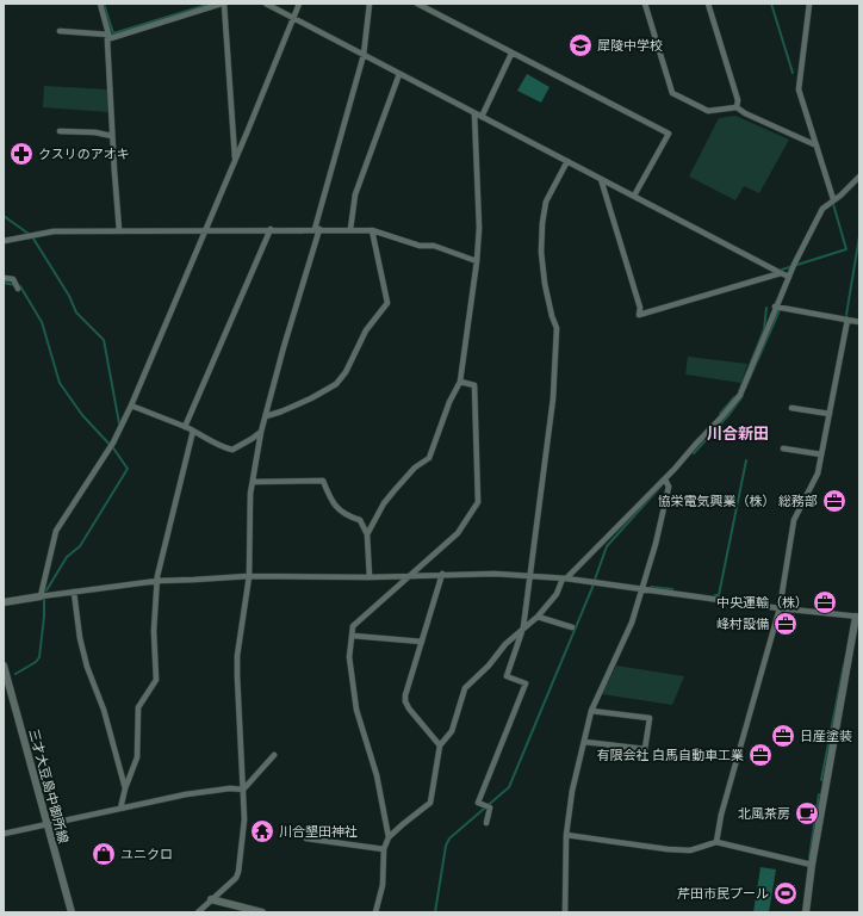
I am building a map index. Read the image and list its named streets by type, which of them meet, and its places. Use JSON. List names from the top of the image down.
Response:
{
  "streets": {
    "street": ["三才大豆島中御所線"]
  },
  "districts": ["川合新田"],
  "places": {
    "school or university": ["犀陵中学校"],
    "pharmacy": ["クスリのアオキ"],
    "office": [
      "協栄電気興業（株） 総務部",
      "中央運輸（株）",
      "峰村設備",
      "日産塗装",
      "有限会社 白馬自動車工業"
    ],
    "cafe": ["北風茶房"],
    "temple": ["川合墾田神社"],
    "shop": ["ユニクロ"],
    "sports": ["芹田市民プール"]
  }
}
